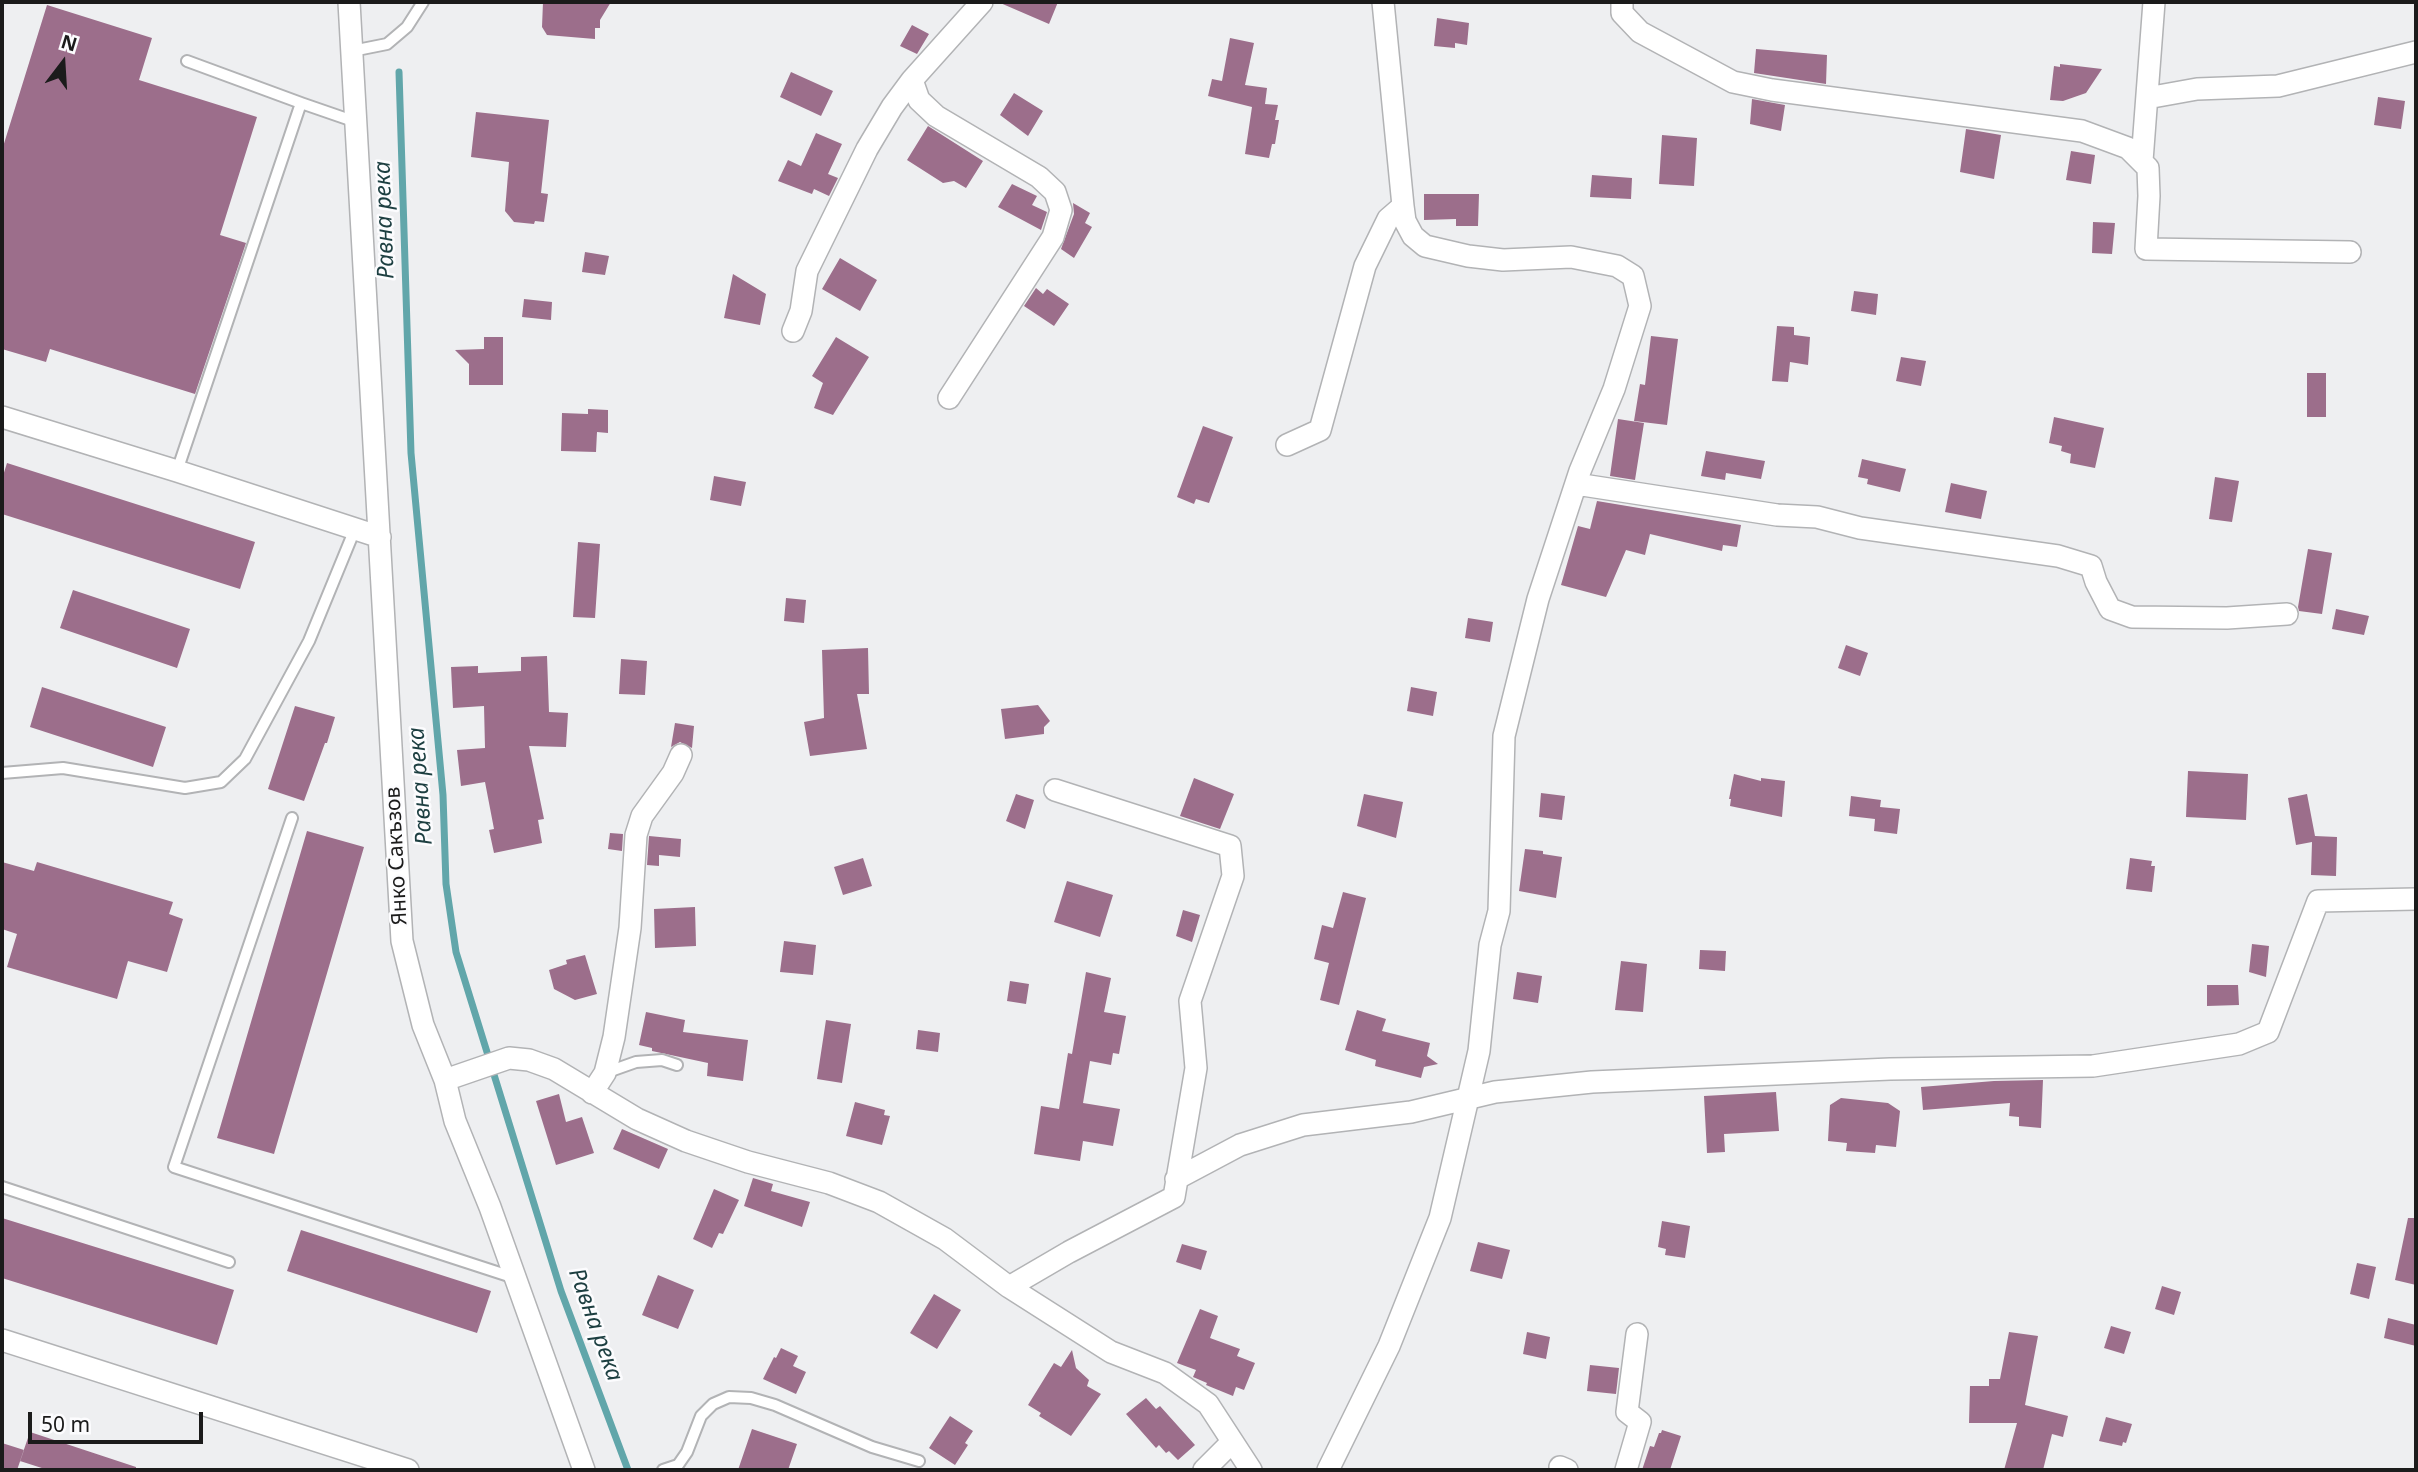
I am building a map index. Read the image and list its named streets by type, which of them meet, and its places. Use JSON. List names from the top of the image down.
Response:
{
  "streets": {
    "street": ["Янко Сакъзов"]
  },
  "water": ["Равна река"],
  "scale_bar": "50 m",
  "north": "top"
}
